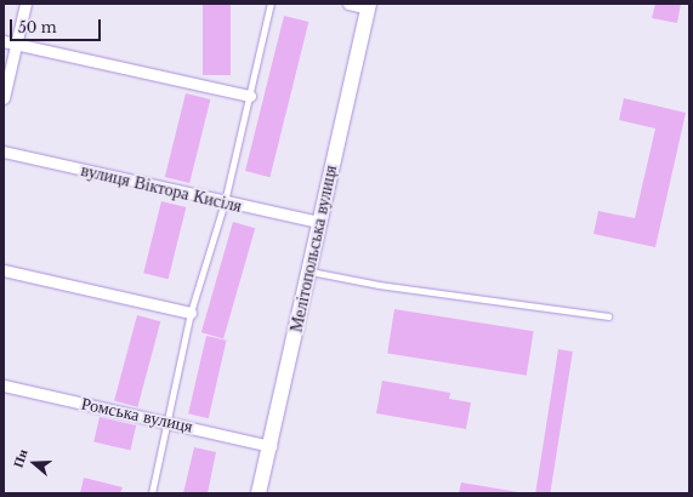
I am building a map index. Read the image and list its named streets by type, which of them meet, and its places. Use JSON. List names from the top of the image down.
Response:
{
  "streets": {
    "main road": ["Мелітопольська вулиця"],
    "street": ["вулиця Віктора Кисіля", "Ромська вулиця"]
  },
  "crossings": [
    ["вулиця Віктора Кисіля", "Мелітопольська вулиця"],
    ["Мелітопольська вулиця", "Ромська вулиця"]
  ],
  "scale_bar": "50 m",
  "north": "left"
}
